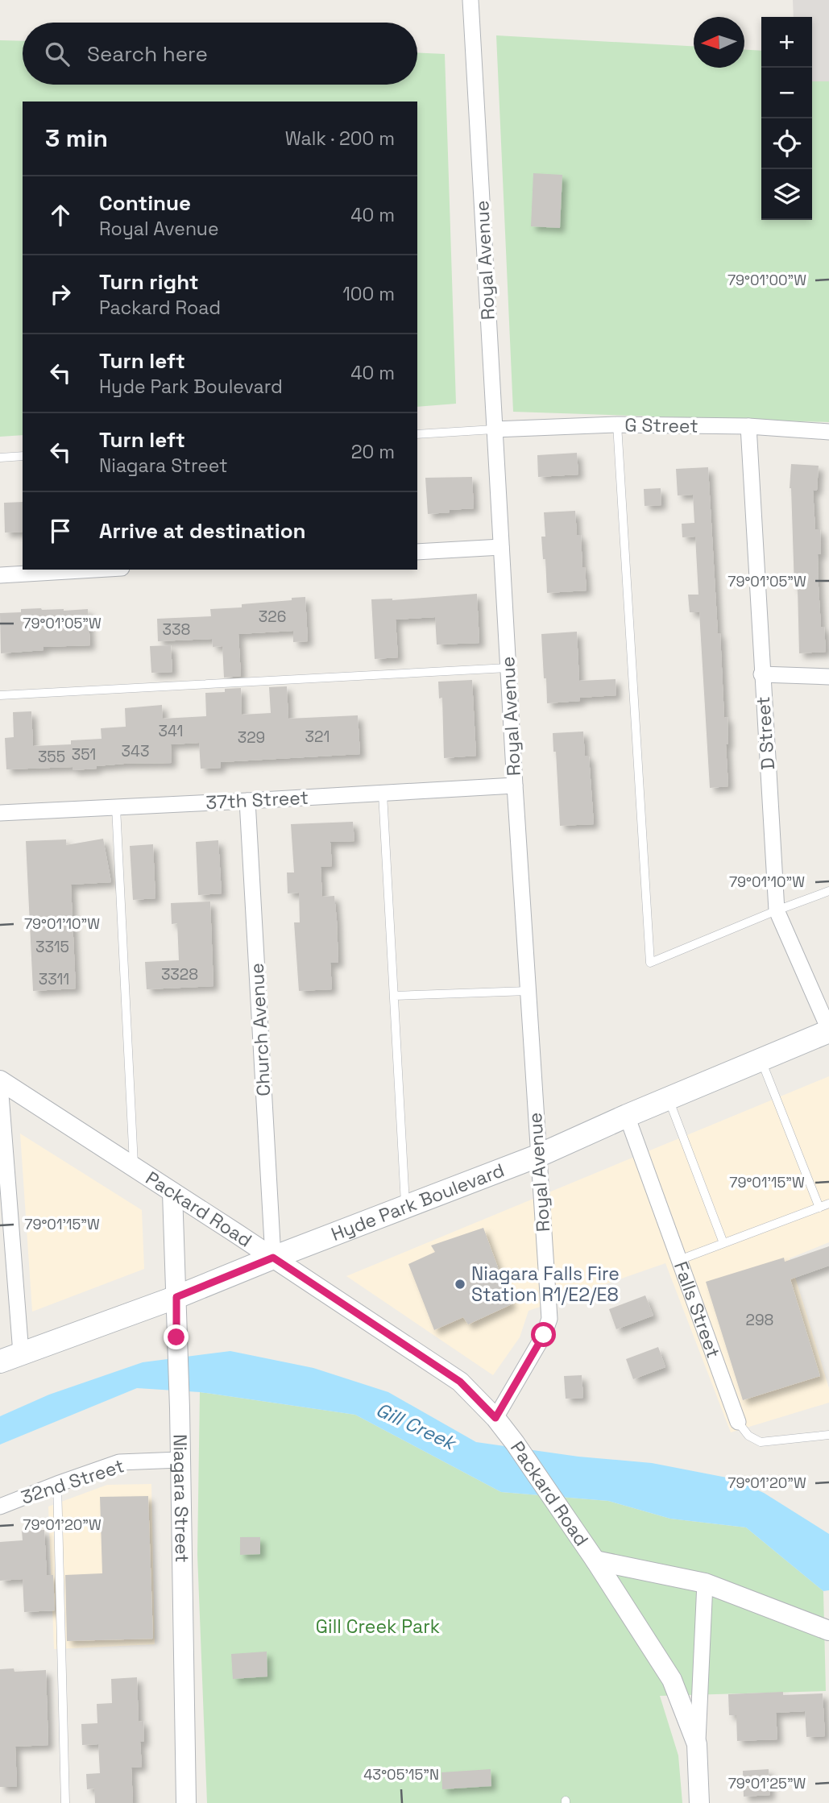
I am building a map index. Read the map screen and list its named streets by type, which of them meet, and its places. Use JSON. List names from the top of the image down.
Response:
{
  "streets": {
    "main road": ["Hyde Park Boulevard"],
    "street": [
      "Royal Avenue",
      "G Street",
      "D Street",
      "37th Street",
      "Church Avenue",
      "Packard Road",
      "Falls Street",
      "32nd Street",
      "Niagara Street"
    ]
  },
  "crossings": [
    ["Royal Avenue", "G Street"],
    ["Royal Avenue", "37th Street"],
    ["Royal Avenue", "Hyde Park Boulevard"],
    ["Royal Avenue", "Packard Road"],
    ["G Street", "D Street"],
    ["D Street", "Hyde Park Boulevard"],
    ["37th Street", "Church Avenue"],
    ["Church Avenue", "Hyde Park Boulevard"],
    ["Church Avenue", "Packard Road"],
    ["Hyde Park Boulevard", "Packard Road"],
    ["Hyde Park Boulevard", "Falls Street"],
    ["Hyde Park Boulevard", "Niagara Street"],
    ["Packard Road", "Niagara Street"],
    ["32nd Street", "Niagara Street"]
  ],
  "water": ["Gill Creek"],
  "parks": ["Gill Creek Park"],
  "places": ["Niagara Falls Fire Station R1/E2/E8"],
  "house_numbers": [
    "326",
    "338",
    "341",
    "321",
    "329",
    "343",
    "351",
    "355",
    "3315",
    "3328",
    "3311",
    "298"
  ],
  "north": "left",
  "page": {
    "map_buttons": ["+", "−"],
    "search": "Search here",
    "heading": ["3 min", "Walk · 200 m"],
    "list": [
      ["Continue", "Royal Avenue", "40 m"],
      ["Turn right", "Packard Road", "100 m"],
      ["Turn left", "Hyde Park Boulevard", "40 m"],
      ["Turn left", "Niagara Street", "20 m"],
      "Arrive at destination"
    ]
  },
  "coordinates": [
    "79°01'00\"W",
    "79°01'05\"W",
    "79°01'10\"W",
    "79°01'15\"W",
    "79°01'20\"W",
    "43°05'15\"N",
    "79°01'25\"W"
  ]
}
